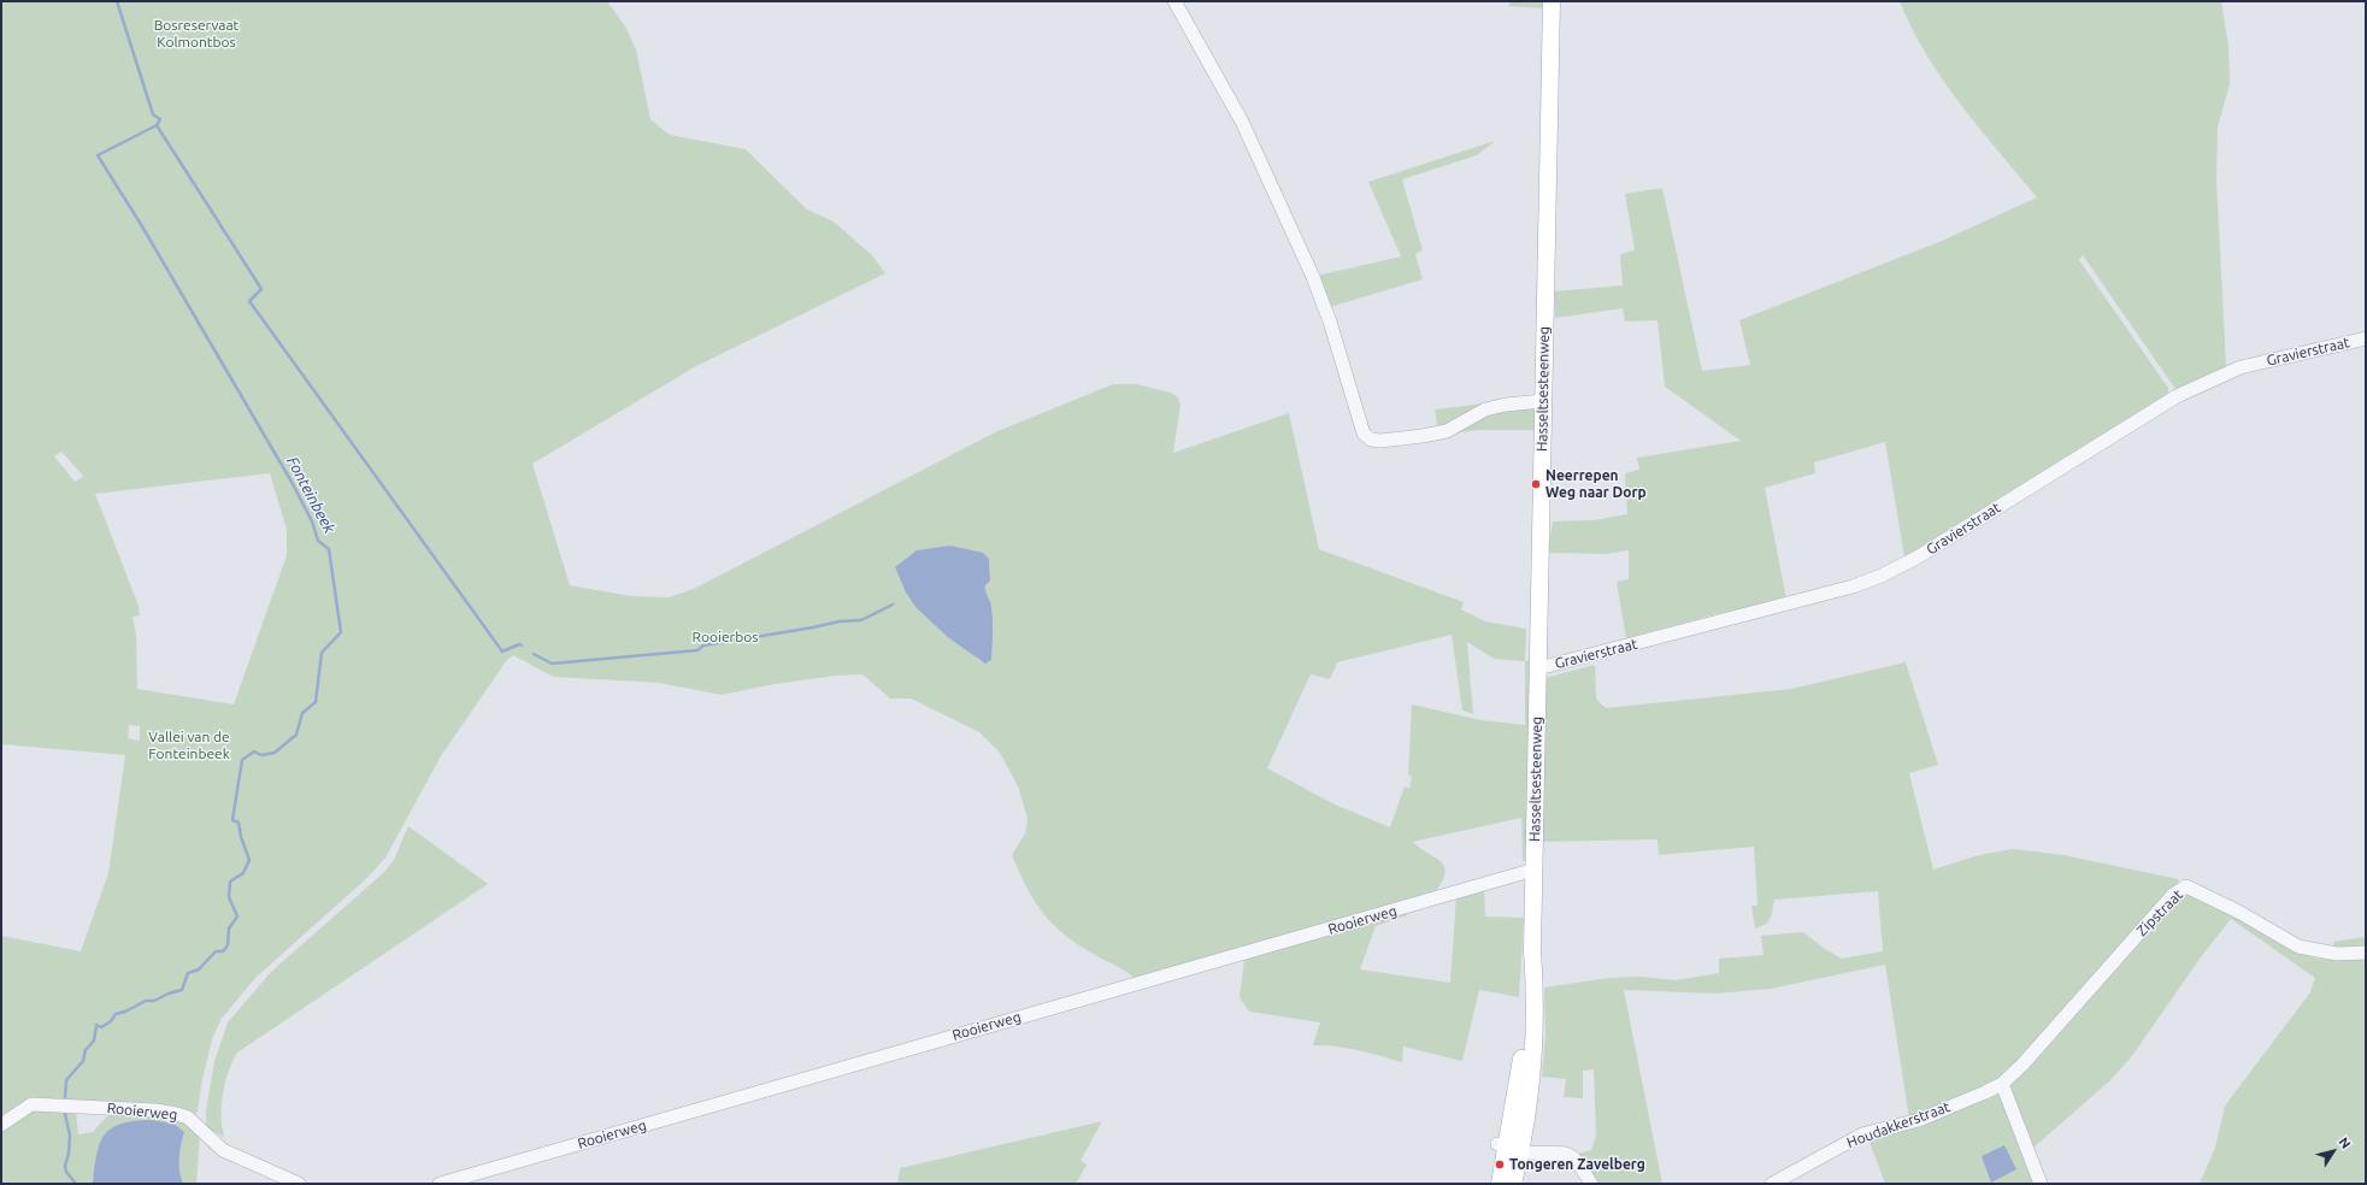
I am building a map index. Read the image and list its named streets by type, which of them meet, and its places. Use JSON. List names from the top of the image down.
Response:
{
  "streets": {
    "main road": ["Hasseltsesteenweg"],
    "street": [
      "Gravierstraat",
      "Zipstraat",
      "Rooierweg",
      "Houdakkerstraat"
    ]
  },
  "crossings": [
    ["Gravierstraat", "Hasseltsesteenweg"],
    ["Hasseltsesteenweg", "Rooierweg"],
    ["Zipstraat", "Houdakkerstraat"]
  ],
  "water": ["Fonteinbeek"],
  "parks": ["Bosreservaat Kolmontbos", "Rooierbos", "Vallei van de Fonteinbeek"],
  "places": ["Neerrepen Weg naar Dorp", "Tongeren Zavelberg"],
  "north": "top right"
}
